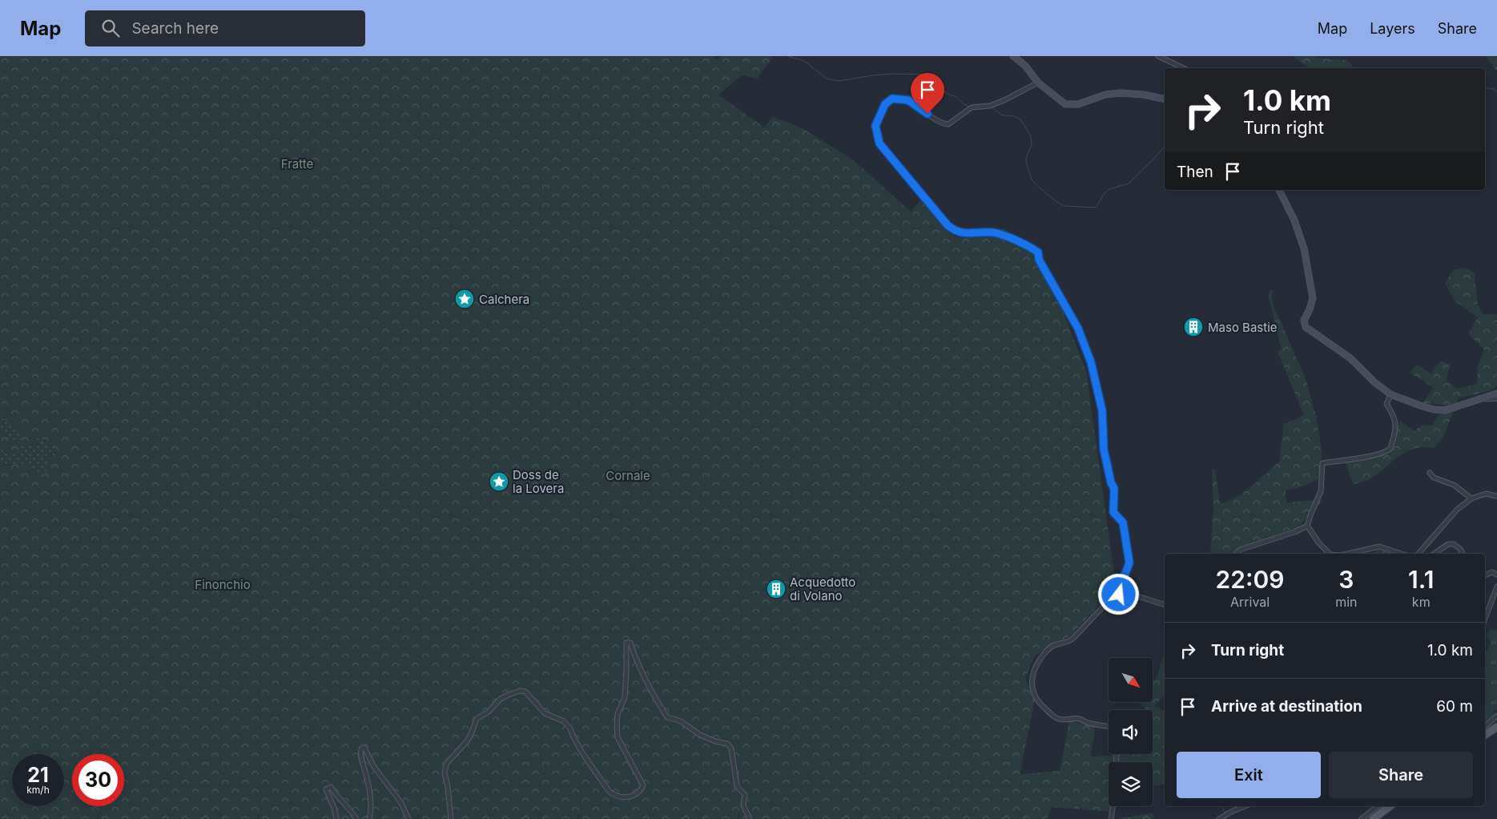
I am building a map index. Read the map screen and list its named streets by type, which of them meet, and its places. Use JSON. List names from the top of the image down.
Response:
{
  "parks": ["Fratte", "Cornale", "Finonchio"],
  "places": {
    "place": ["Calchera", "Doss de la Lovera"],
    "building": ["Maso Bastie", "Acquedotto di Volano"]
  },
  "north": "bottom right",
  "page": {
    "header": "Map",
    "search": "Search here",
    "nav": ["Map", "Layers", "Share"],
    "turn": ["1.0 km", "Turn right"],
    "then": "Then",
    "eta": [
      "22:09",
      "Arrival",
      "3",
      "min",
      "1.1",
      "km"
    ],
    "list": [
      {
        "name": "Turn right",
        "value": "1.0 km"
      },
      {
        "name": "Arrive at destination",
        "value": "60 m"
      }
    ],
    "buttons": ["Exit", "Share"],
    "speed": "21 km/h",
    "limit": "30"
  }
}
